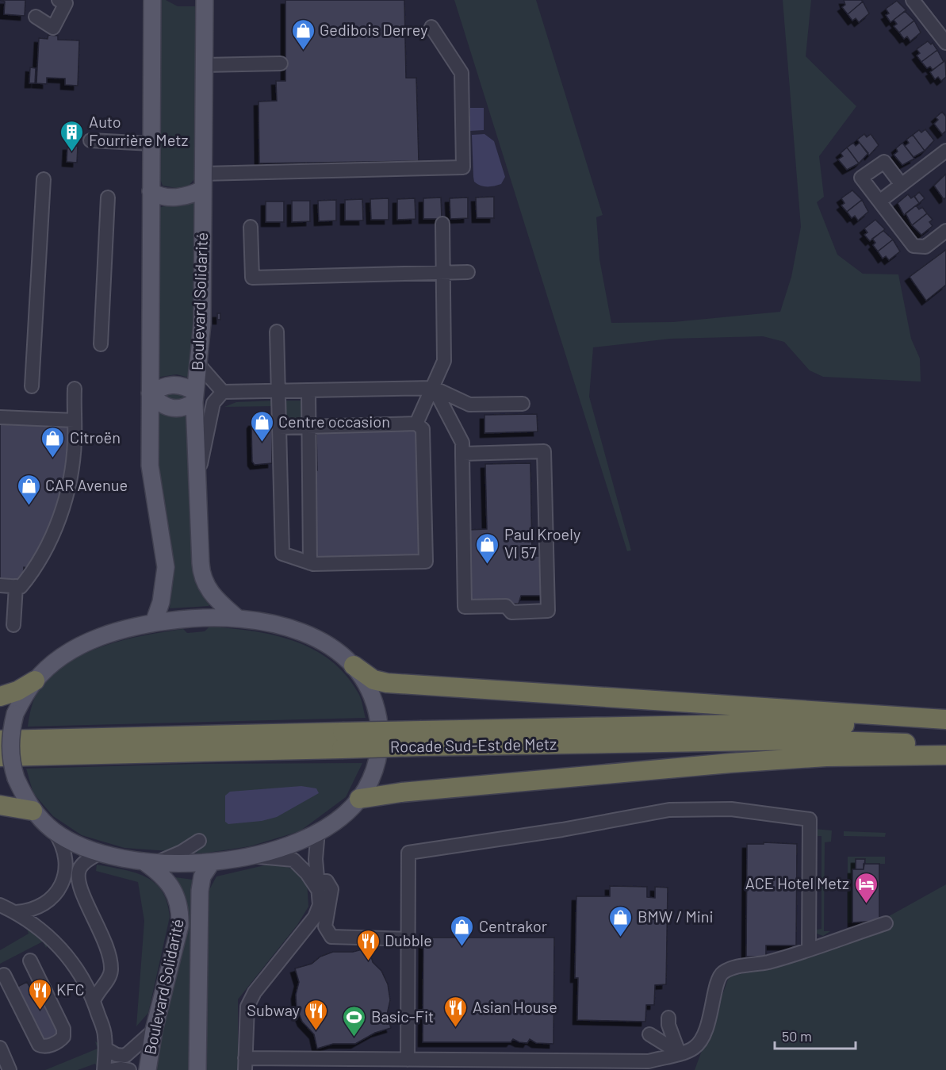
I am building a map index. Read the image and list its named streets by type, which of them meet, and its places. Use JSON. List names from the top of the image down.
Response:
{
  "streets": {
    "highway": ["Rocade Sud-Est de Metz"],
    "main road": ["Boulevard Solidarité"]
  },
  "places": {
    "shop": [
      "Gedibois Derrey",
      "Centre occasion",
      "Citroën",
      "CAR Avenue",
      "Paul Kroely VI 57",
      "BMW / Mini",
      "Centrakor"
    ],
    "building": ["Auto Fourrière Metz"],
    "hotel": ["ACE Hotel Metz"],
    "restaurant": [
      "Dubble",
      "KFC",
      "Asian House",
      "Subway"
    ],
    "sports": ["Basic-Fit"]
  },
  "scale_bar": "50 m"
}
